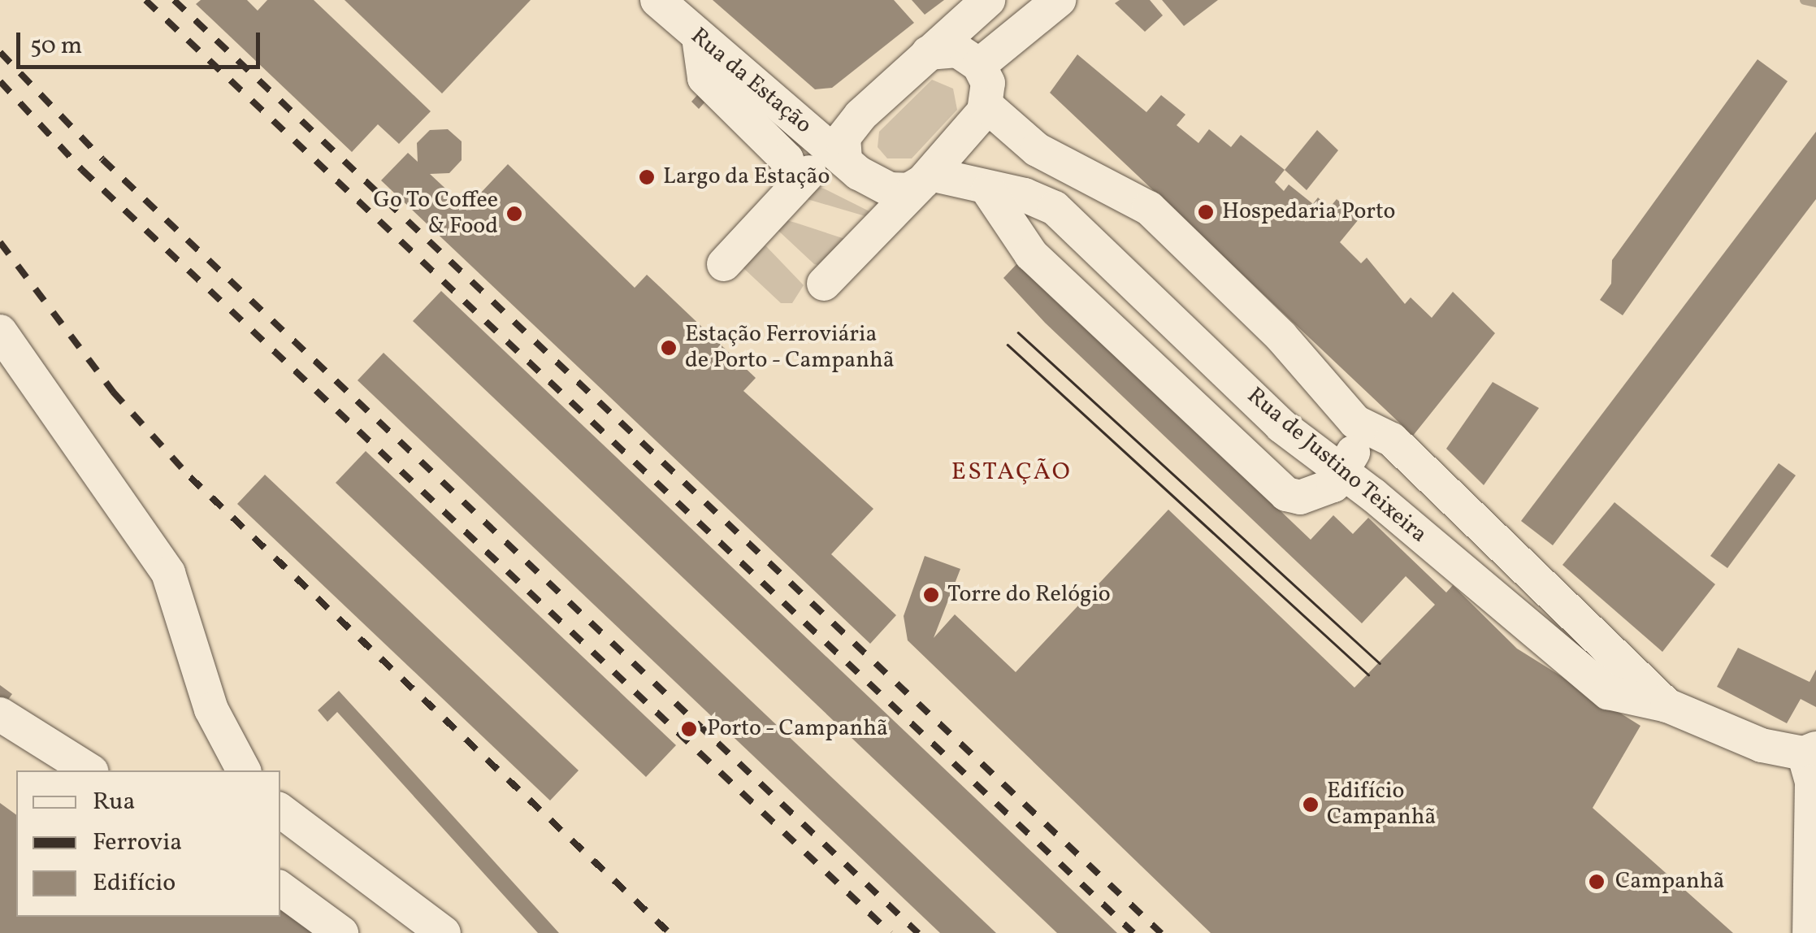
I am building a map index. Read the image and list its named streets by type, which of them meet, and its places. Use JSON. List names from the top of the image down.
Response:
{
  "streets": {
    "street": ["Rua da Estação", "Rua de Justino Teixeira"]
  },
  "crossings": [
    ["Rua da Estação", "Rua de Justino Teixeira"]
  ],
  "districts": ["ESTAÇÃO"],
  "places": [
    "Largo da Estação",
    "Hospedaria Porto",
    "Go To Coffee & Food",
    "Estação Ferroviária de Porto - Campanhã",
    "Torre do Relógio",
    "Porto - Campanhã",
    "Edifício Campanhã",
    "Campanhã"
  ],
  "legend": ["Rua", "Ferrovia", "Edifício"],
  "scale_bar": "50 m"
}
